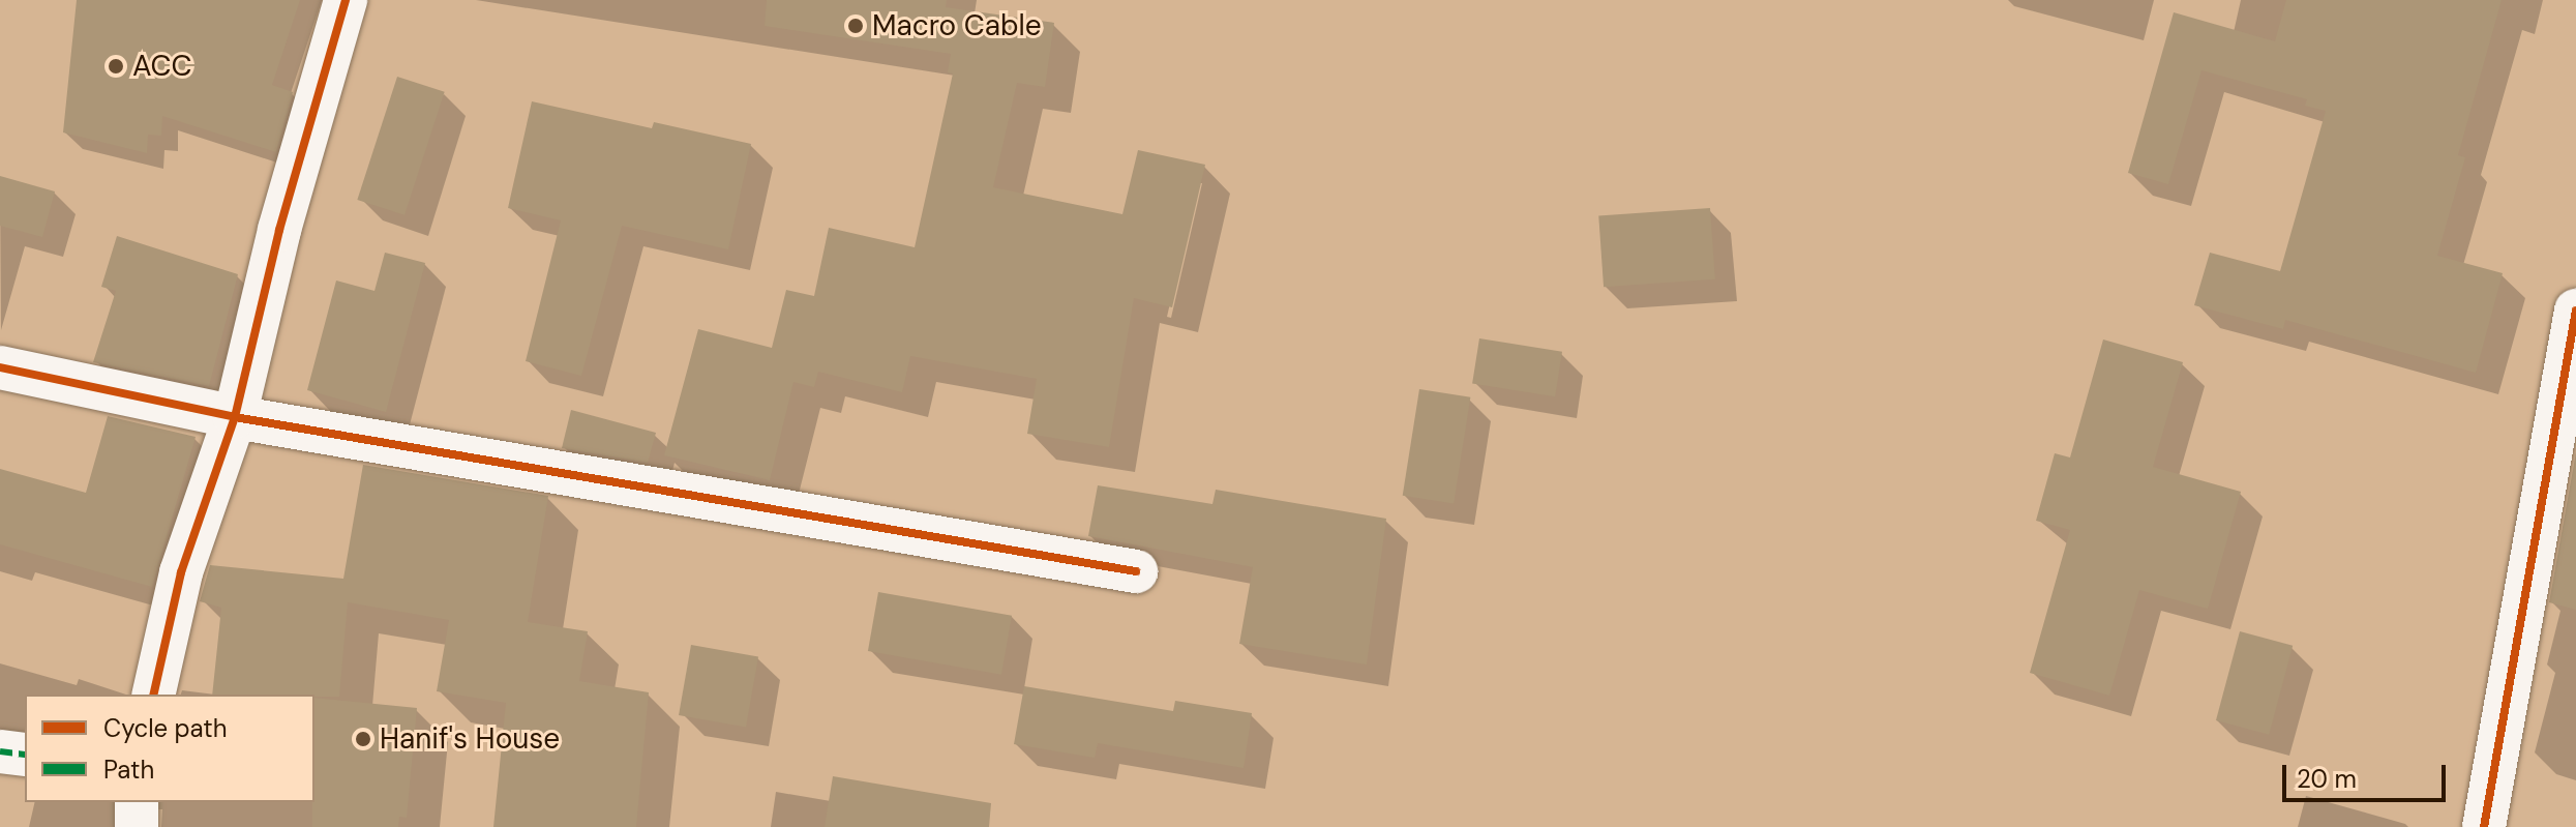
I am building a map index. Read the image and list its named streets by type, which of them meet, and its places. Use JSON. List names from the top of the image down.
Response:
{
  "places": ["Macro Cable", "ACC", "Hanif's House"],
  "legend": ["Cycle path", "Path"],
  "scale_bar": "20 m"
}
